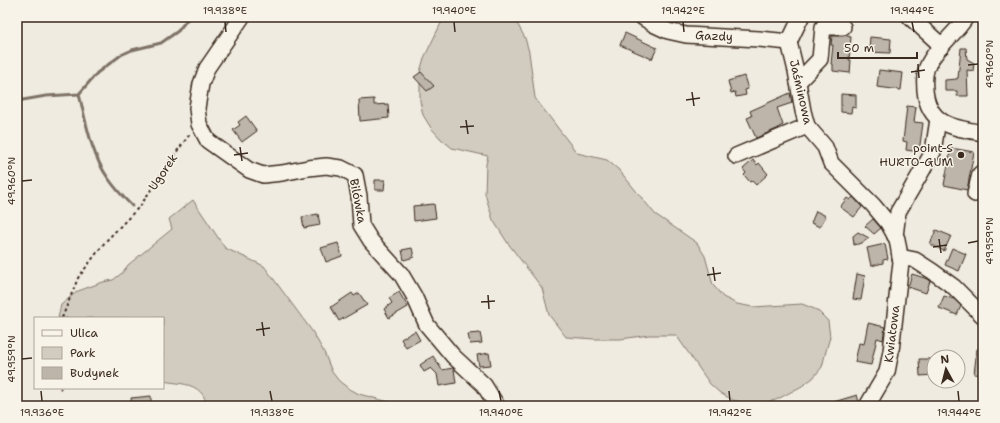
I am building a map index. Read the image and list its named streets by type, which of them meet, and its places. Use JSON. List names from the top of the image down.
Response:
{
  "streets": {
    "street": [
      "Gazdy",
      "Jaśminowa",
      "Bilówka",
      "Kwiatowa"
    ],
    "path": ["Ugorek"]
  },
  "crossings": [
    ["Gazdy", "Jaśminowa"],
    ["Jaśminowa", "Kwiatowa"],
    ["Ugorek", "Bilówka"]
  ],
  "places": ["point-S HURTO-GUM"],
  "legend": ["Ulica", "Park", "Budynek"],
  "scale_bar": "50 m",
  "north": "top",
  "coordinates": [
    "19.938°E",
    "19.940°E",
    "19.942°E",
    "19.944°E",
    "49.960°N",
    "49.959°N",
    "19.936°E"
  ]
}
